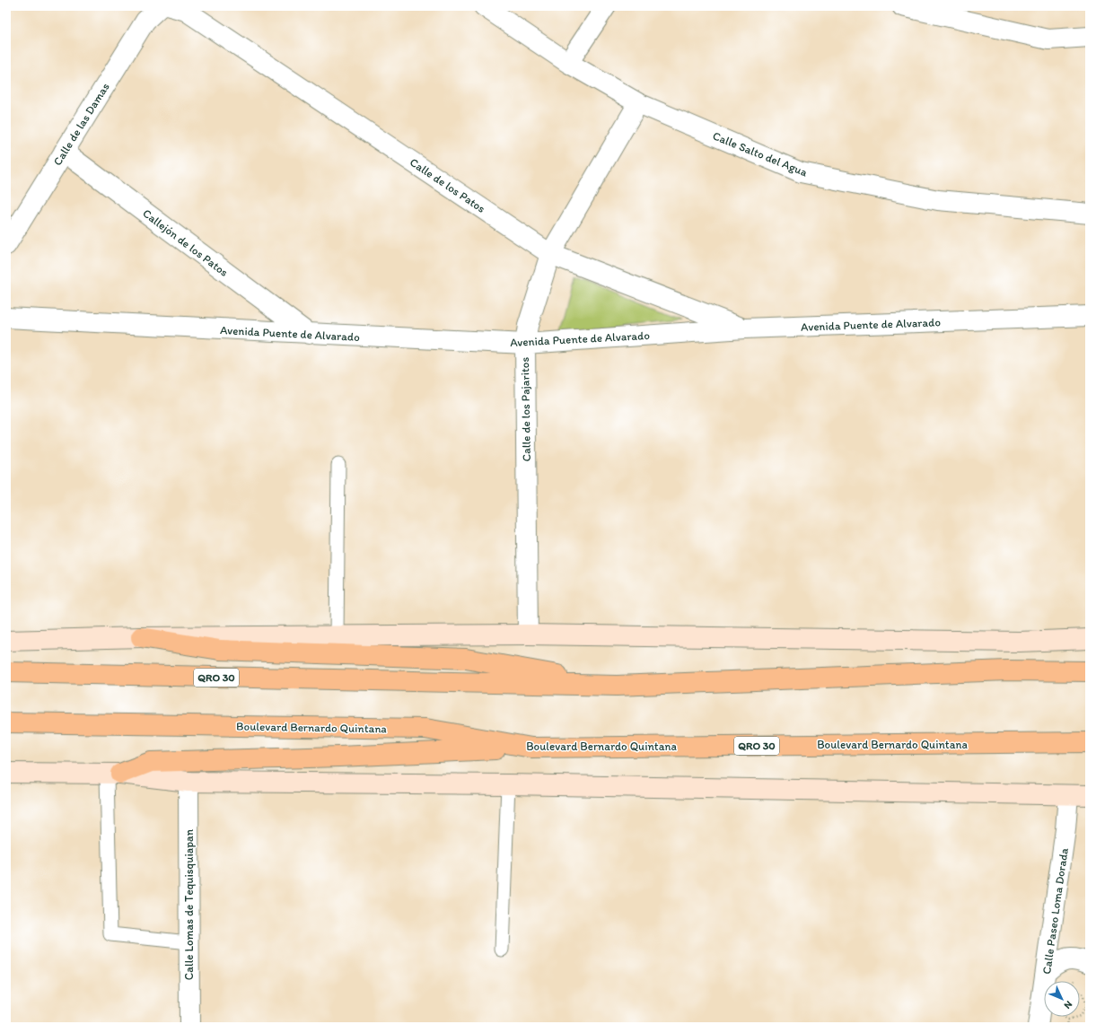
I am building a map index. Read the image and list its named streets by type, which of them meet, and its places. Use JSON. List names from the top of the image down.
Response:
{
  "streets": {
    "highway": ["QRO 30", "Boulevard Bernardo Quintana"],
    "street": [
      "Calle de las Damas",
      "Calle Salto del Agua",
      "Calle de los Patos",
      "Callejón de los Patos",
      "Avenida Puente de Alvarado",
      "Calle de los Pajaritos",
      "Calle Lomas de Tequisquiapan",
      "Calle Paseo Loma Dorada"
    ]
  },
  "crossings": [
    ["Calle de las Damas", "Callejón de los Patos"],
    ["Calle Salto del Agua", "Calle de los Pajaritos"],
    ["Calle de los Patos", "Avenida Puente de Alvarado"],
    ["Calle de los Patos", "Calle de los Pajaritos"],
    ["Callejón de los Patos", "Avenida Puente de Alvarado"],
    ["Avenida Puente de Alvarado", "Calle de los Pajaritos"]
  ],
  "north": "bottom right"
}
